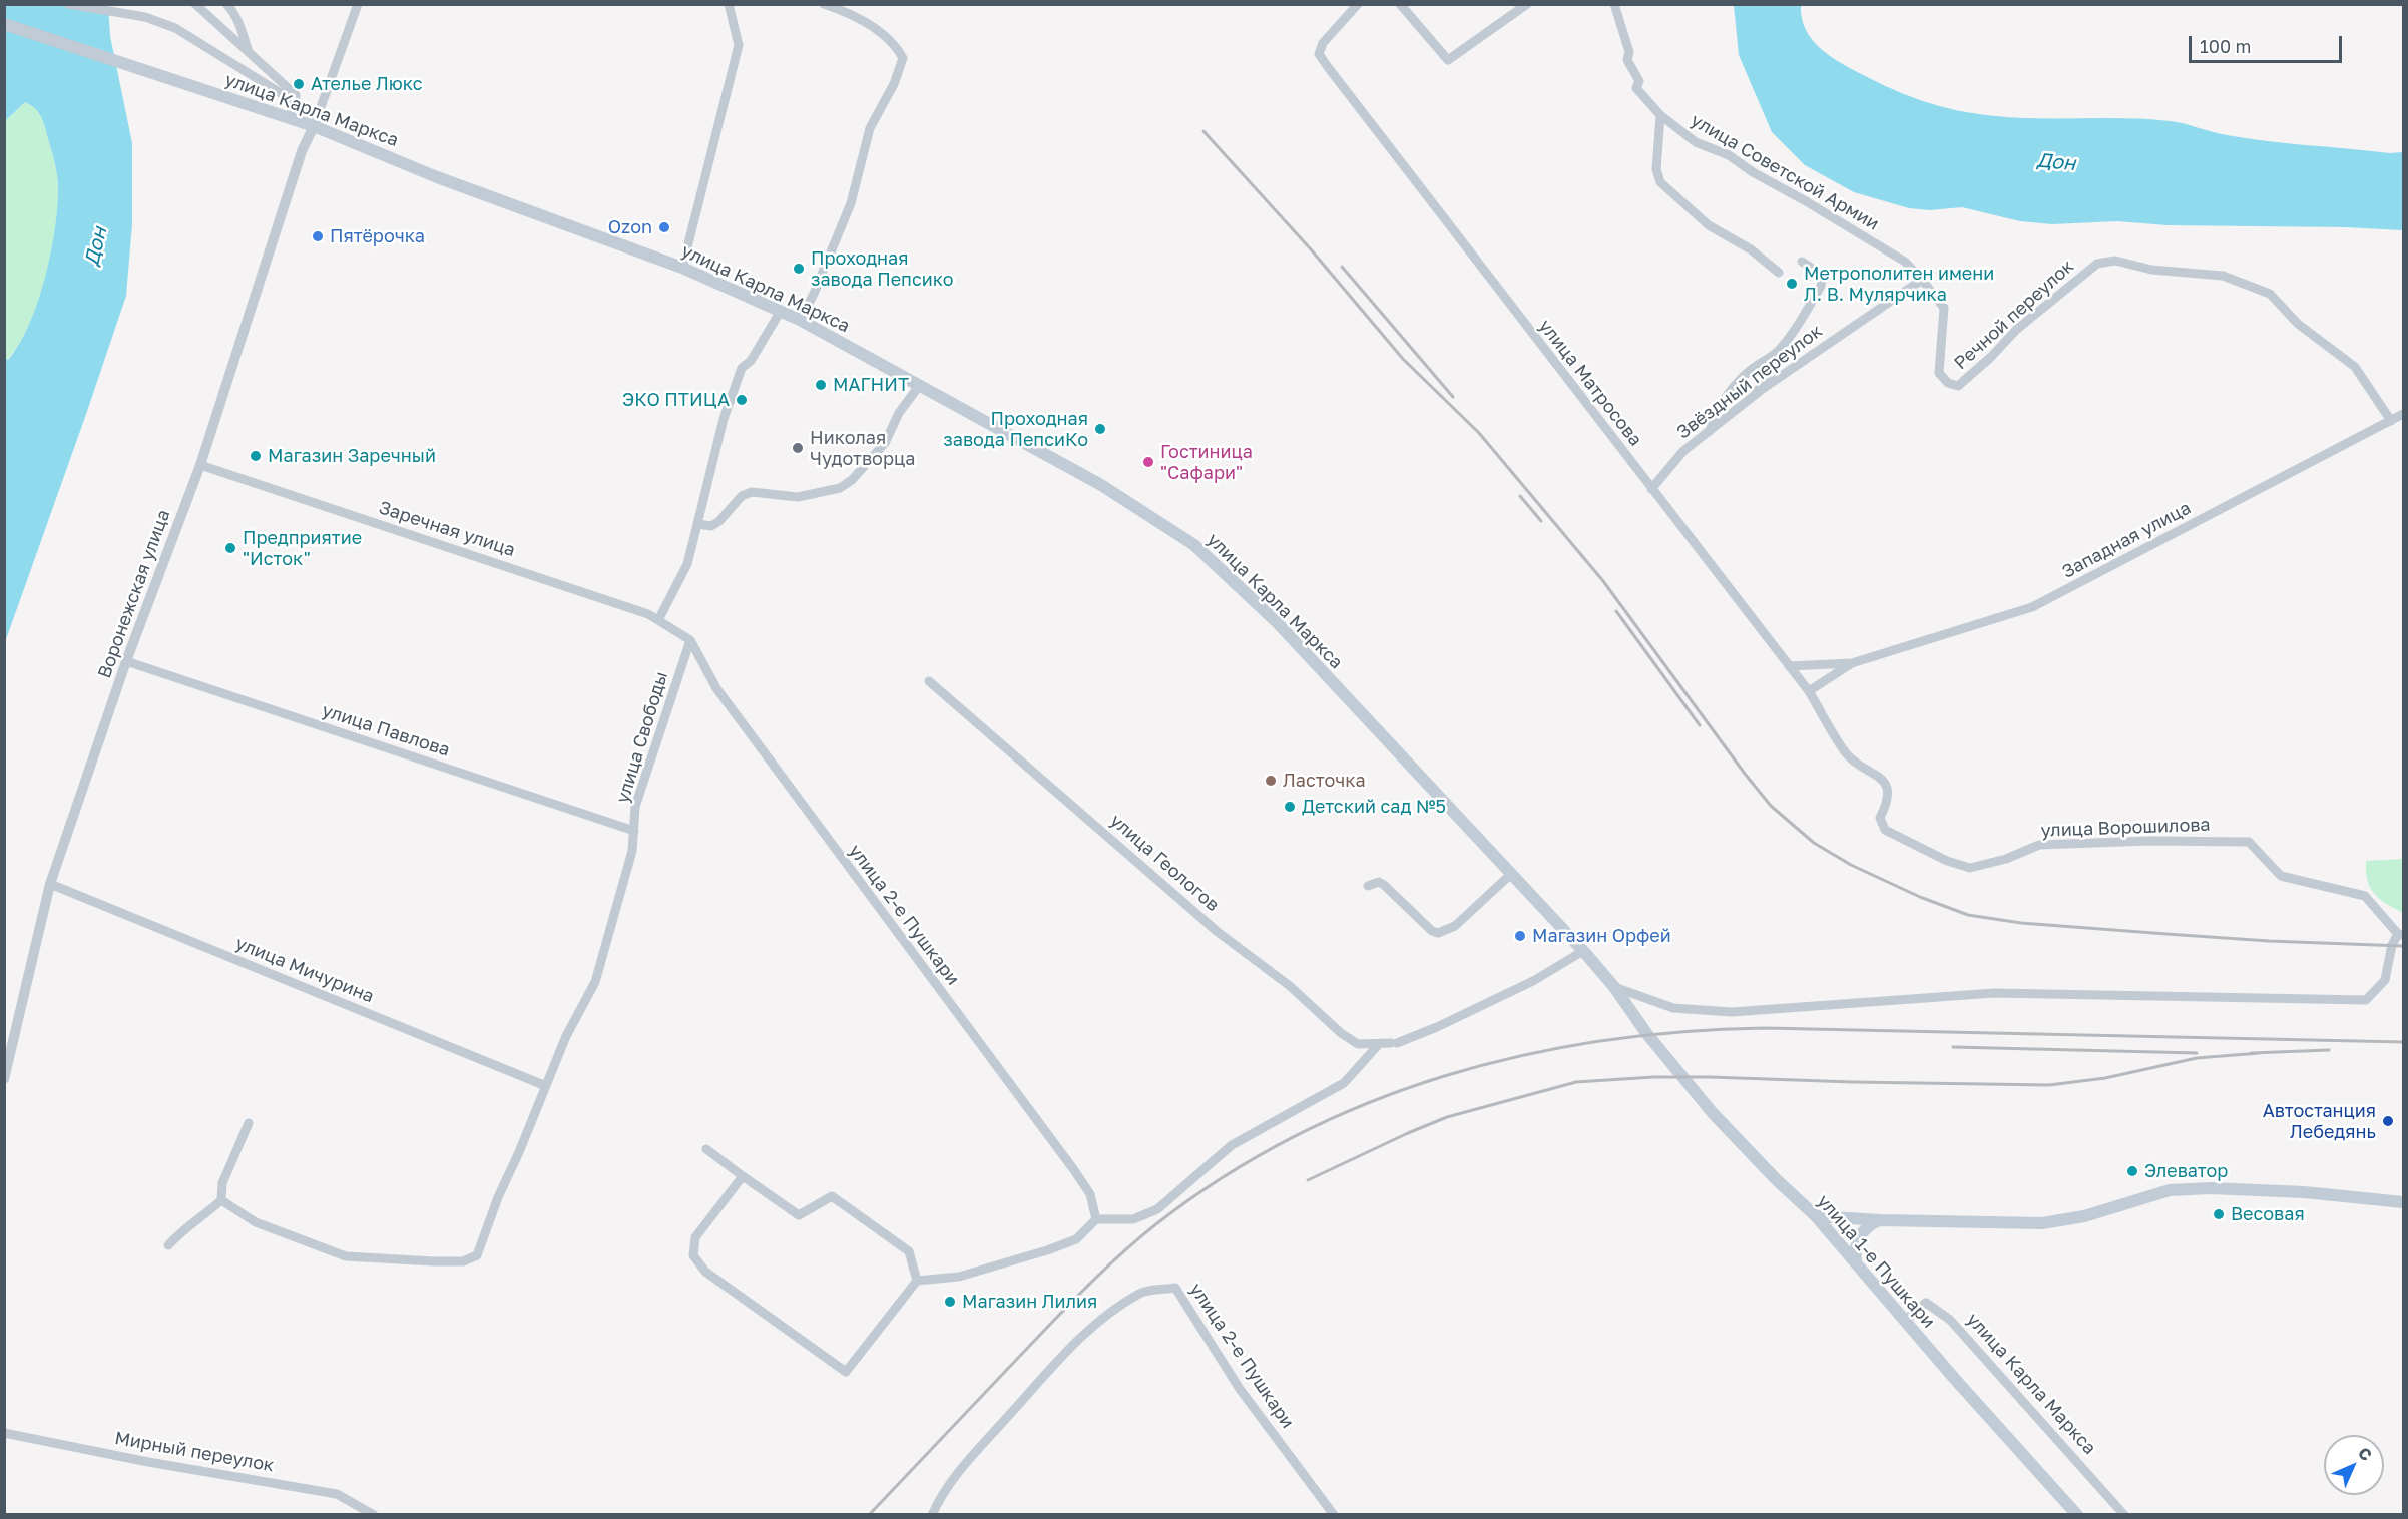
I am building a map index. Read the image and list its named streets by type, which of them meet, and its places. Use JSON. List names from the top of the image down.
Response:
{
  "streets": {
    "main road": ["улица Карла Маркса", "улица 1-е Пушкари"],
    "street": [
      "улица Советской Армии",
      "Речной переулок",
      "Звёздный переулок",
      "улица Матросова",
      "Заречная улица",
      "Западная улица",
      "Воронежская улица",
      "улица Павлова",
      "улица Свободы",
      "улица Ворошилова",
      "улица Геологов",
      "улица 2-е Пушкари",
      "улица Мичурина",
      "Мирный переулок"
    ]
  },
  "crossings": [
    ["улица Карла Маркса", "Воронежская улица"],
    ["улица Карла Маркса", "улица Геологов"],
    ["улица Карла Маркса", "улица 1-е Пушкари"],
    ["улица Советской Армии", "Речной переулок"],
    ["улица Советской Армии", "Звёздный переулок"],
    ["Речной переулок", "Звёздный переулок"],
    ["Речной переулок", "Западная улица"],
    ["Звёздный переулок", "улица Матросова"],
    ["улица Матросова", "улица Ворошилова"],
    ["Заречная улица", "Воронежская улица"],
    ["Заречная улица", "улица Свободы"],
    ["Заречная улица", "улица 2-е Пушкари"],
    ["Воронежская улица", "улица Павлова"],
    ["Воронежская улица", "улица Мичурина"],
    ["улица Павлова", "улица Свободы"],
    ["улица Свободы", "улица 2-е Пушкари"],
    ["улица Свободы", "улица Мичурина"]
  ],
  "water": ["Дон"],
  "places": [
    "Ателье Люкс",
    "Ozon",
    "Пятёрочка",
    "Проходная завода Пепсико",
    "Метрополитен имени Л. В. Мулярчика",
    "МАГНИТ",
    "ЭКО ПТИЦА",
    "Проходная завода ПепсиКо",
    "Николая Чудотворца",
    "Магазин Заречный",
    "Гостиница \"Сафари\"",
    "Предприятие \"Исток\"",
    "Ласточка",
    "Детский сад №5",
    "Магазин Орфей",
    "Автостанция Лебедянь",
    "Элеватор",
    "Весовая",
    "Магазин Лилия"
  ],
  "scale_bar": "100 m",
  "north": "top right"
}
